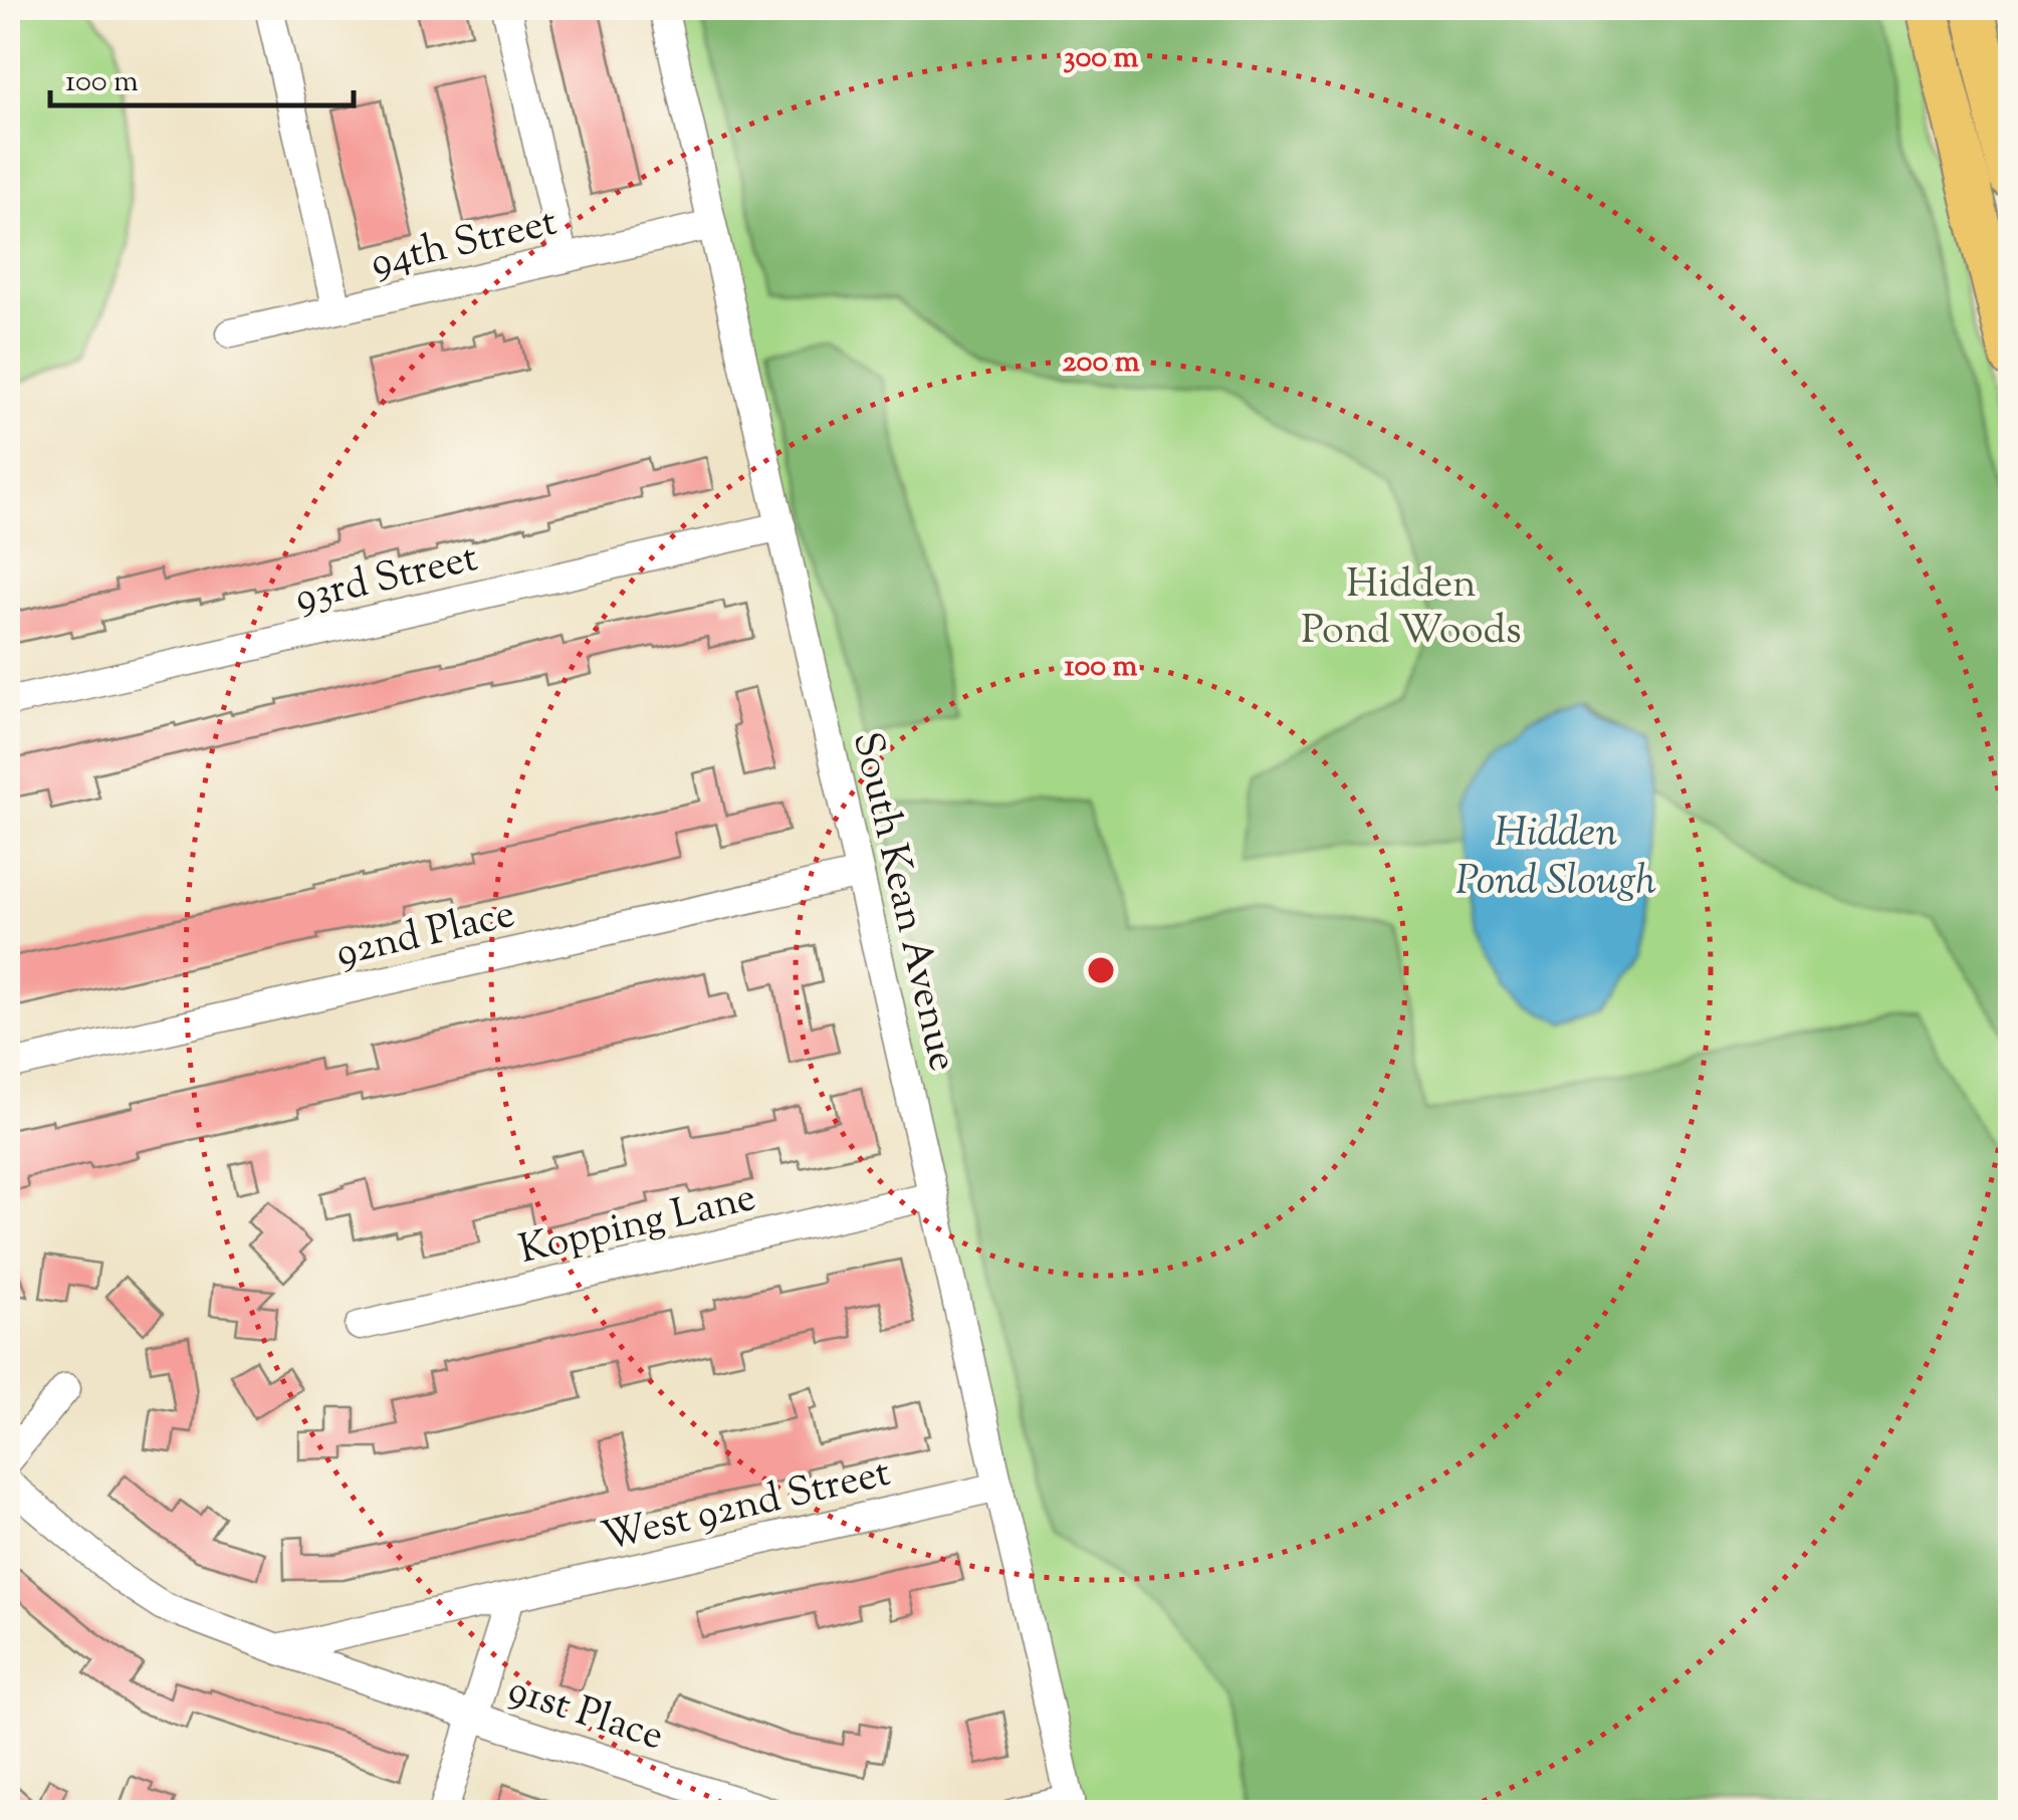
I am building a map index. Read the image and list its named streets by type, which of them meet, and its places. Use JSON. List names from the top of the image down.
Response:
{
  "streets": {
    "street": [
      "94th Street",
      "93rd Street",
      "South Kean Avenue",
      "92nd Place",
      "Kopping Lane",
      "West 92nd Street",
      "91st Place"
    ]
  },
  "crossings": [
    ["94th Street", "South Kean Avenue"],
    ["93rd Street", "South Kean Avenue"],
    ["South Kean Avenue", "92nd Place"],
    ["South Kean Avenue", "Kopping Lane"],
    ["South Kean Avenue", "West 92nd Street"]
  ],
  "water": ["Hidden Pond Slough"],
  "parks": ["Hidden Pond Woods"],
  "scale_bar": "100 m",
  "rings": ["300 m", "200 m", "100 m"]
}
